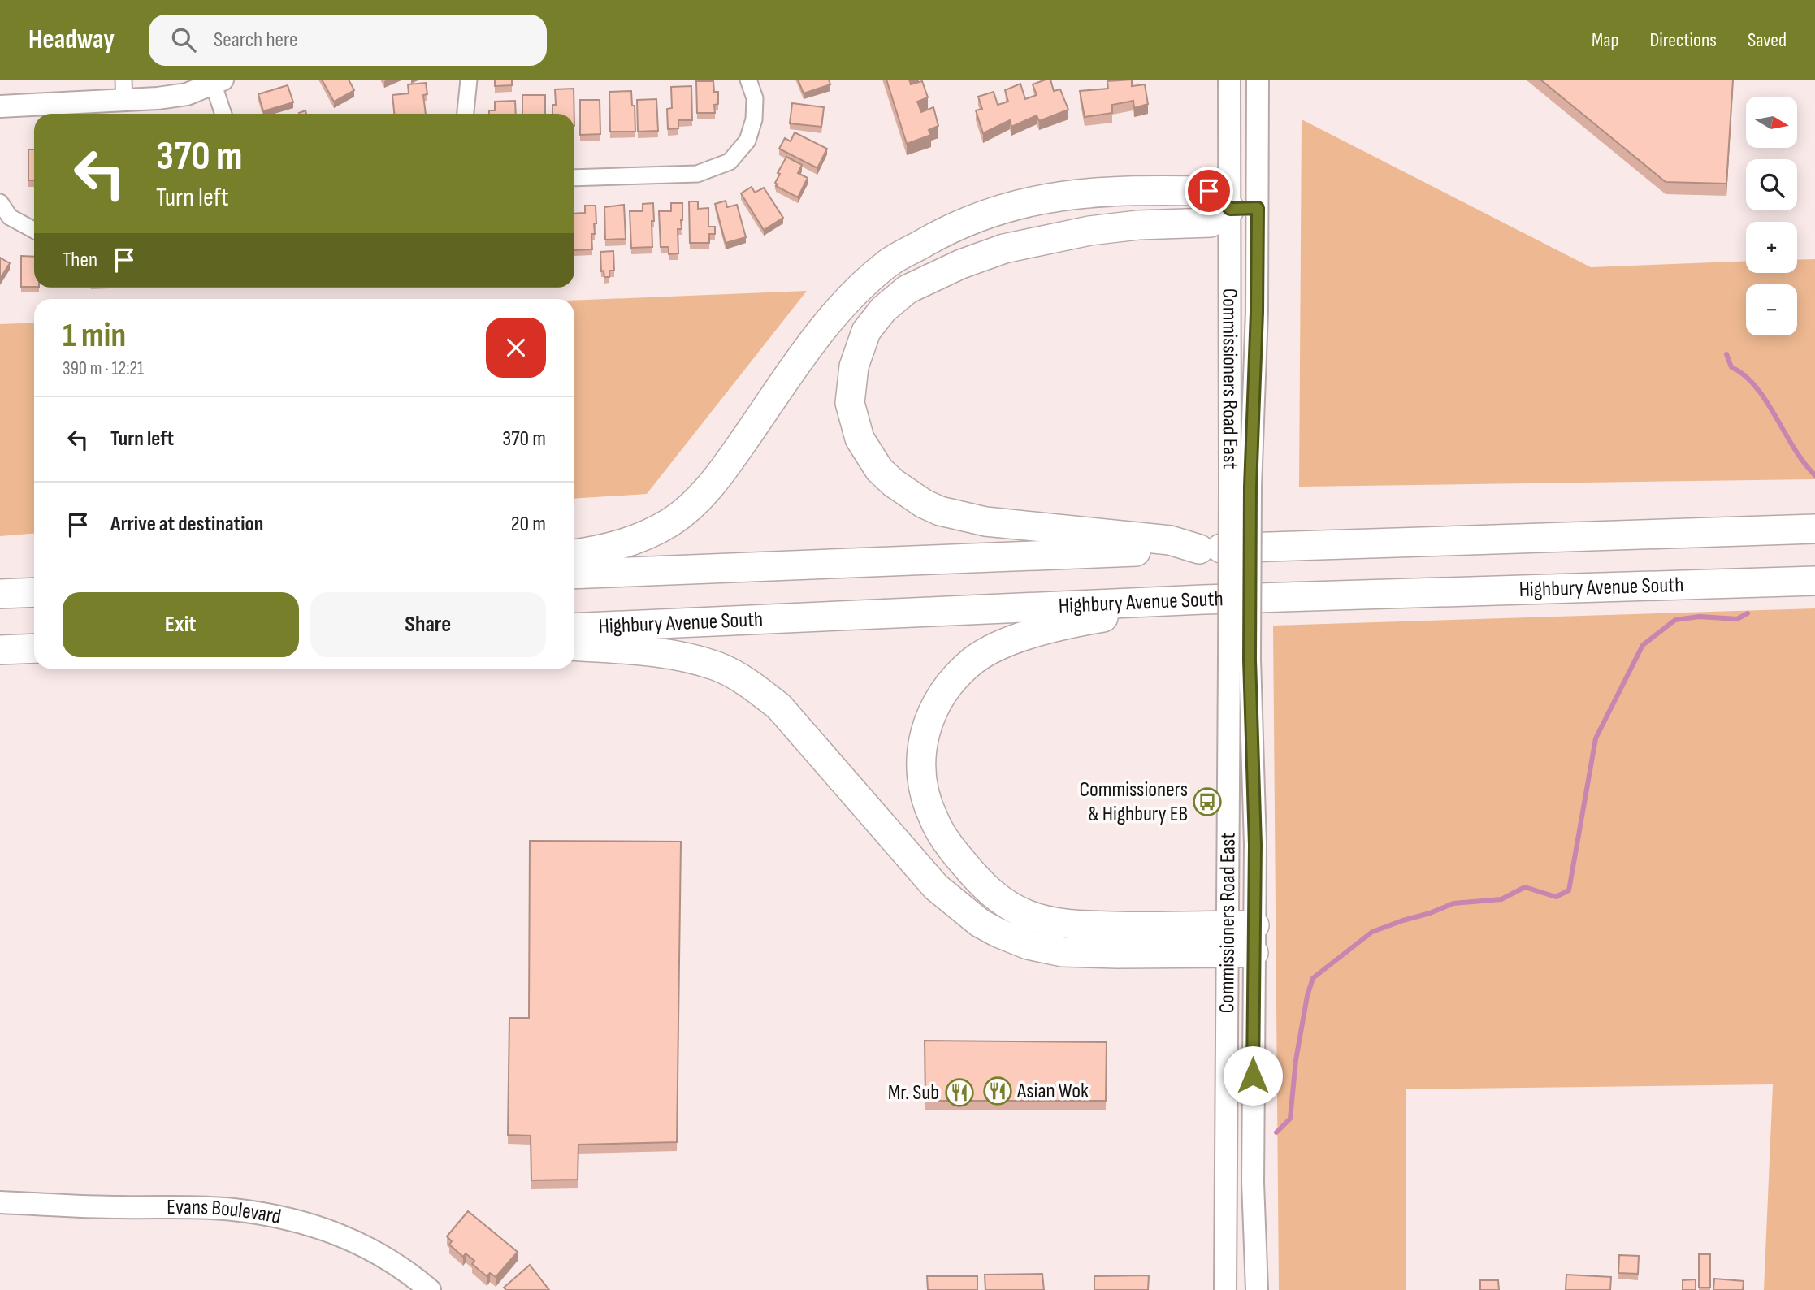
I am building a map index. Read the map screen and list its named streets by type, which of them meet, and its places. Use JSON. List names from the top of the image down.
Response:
{
  "streets": {
    "highway": ["Highbury Avenue South"],
    "main road": ["Commissioners Road East", "Evans Boulevard"]
  },
  "places": {
    "bus stop": ["Commissioners & Highbury EB"],
    "restaurant": ["Asian Wok", "Mr. Sub"]
  },
  "north": "right",
  "page": {
    "header": "Headway",
    "search": "Search here",
    "nav": ["Map", "Directions", "Saved"],
    "map_buttons": ["+", "−"],
    "turn": ["370 m", "Turn left"],
    "then": "Then",
    "heading": ["1 min", "390 m · 12:21"],
    "list": [
      {
        "name": "Turn left",
        "value": "370 m"
      },
      {
        "name": "Arrive at destination",
        "value": "20 m"
      }
    ],
    "buttons": ["Exit", "Share"]
  }
}
